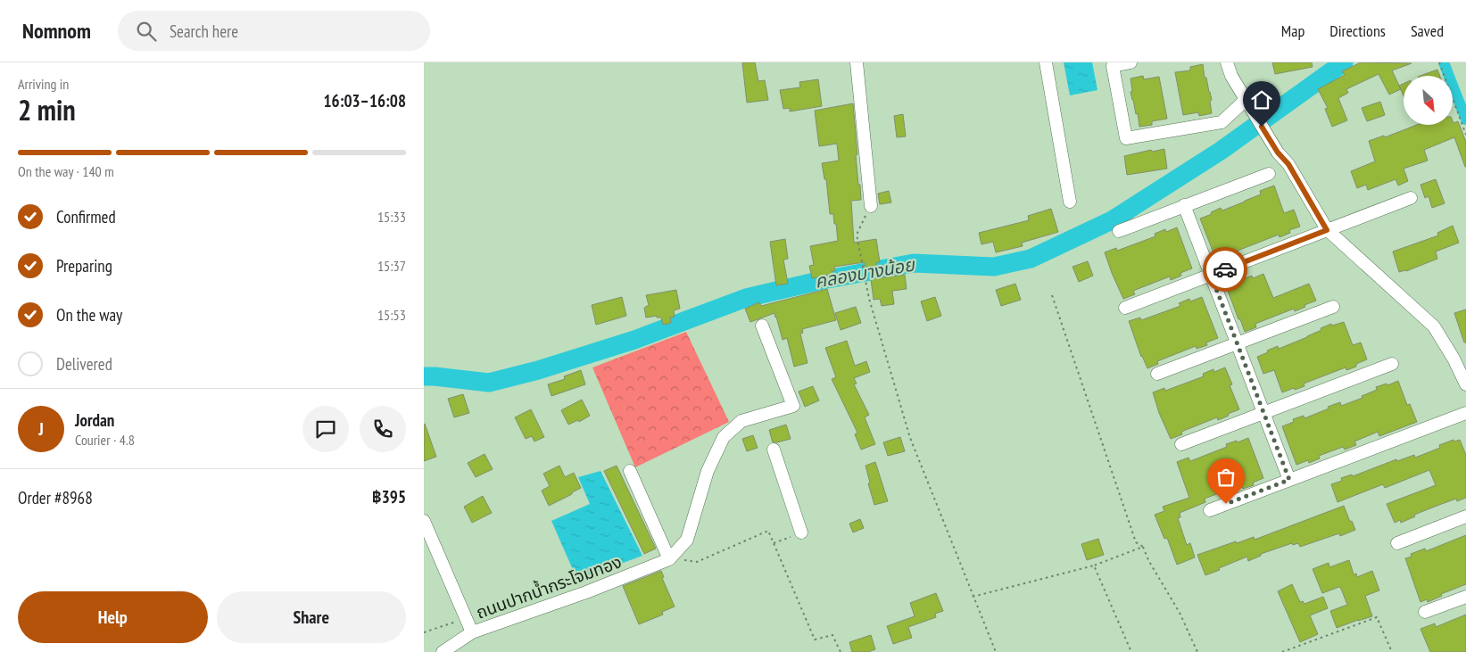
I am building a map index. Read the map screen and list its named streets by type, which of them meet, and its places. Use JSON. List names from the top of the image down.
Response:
{
  "streets": {
    "street": ["ถนนปากน้ำกระโจมทอง"]
  },
  "water": ["คลองบางน้อย"],
  "north": "bottom right",
  "page": {
    "header": "Nomnom",
    "search": "Search here",
    "nav": ["Map", "Directions", "Saved"],
    "heading": ["2 min", "Arriving in", "16:03–16:08"],
    "panel": [
      "Jordan",
      "Courier · 4.8",
      "Order #8968",
      "฿395"
    ],
    "bar": "On the way · 140 m",
    "list": [
      ["Confirmed", "15:33"],
      ["Preparing", "15:37"],
      ["On the way", "15:53"],
      "Delivered"
    ],
    "round": "J",
    "buttons": ["Help", "Share"]
  }
}
